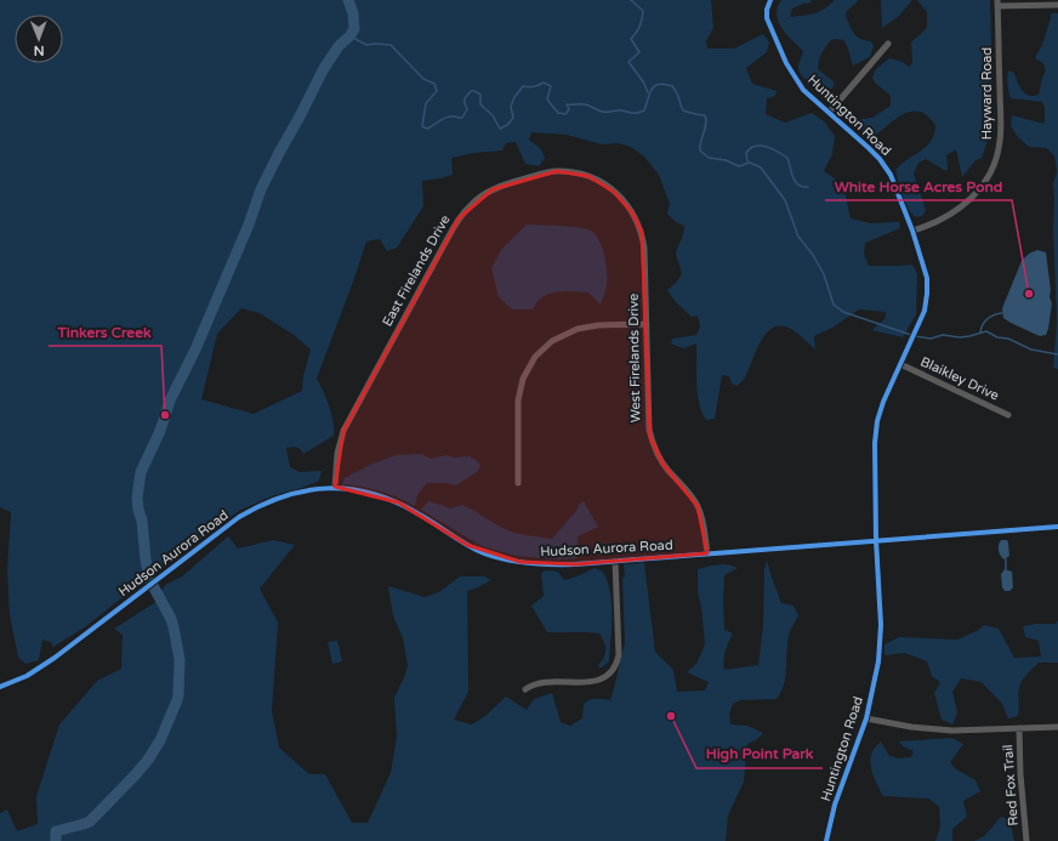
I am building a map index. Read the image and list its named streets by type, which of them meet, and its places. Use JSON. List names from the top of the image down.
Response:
{
  "streets": {
    "street": [
      "Hayward Road",
      "Huntington Road",
      "East Firelands Drive",
      "West Firelands Drive",
      "Blaikley Drive",
      "Hudson Aurora Road",
      "Red Fox Trail"
    ]
  },
  "crossings": [
    ["Hayward Road", "Huntington Road"],
    ["Huntington Road", "Blaikley Drive"],
    ["Huntington Road", "Hudson Aurora Road"],
    ["East Firelands Drive", "West Firelands Drive"],
    ["East Firelands Drive", "Hudson Aurora Road"],
    ["West Firelands Drive", "Hudson Aurora Road"]
  ],
  "places": ["White Horse Acres Pond", "Tinkers Creek", "High Point Park"],
  "north": "bottom"
}
